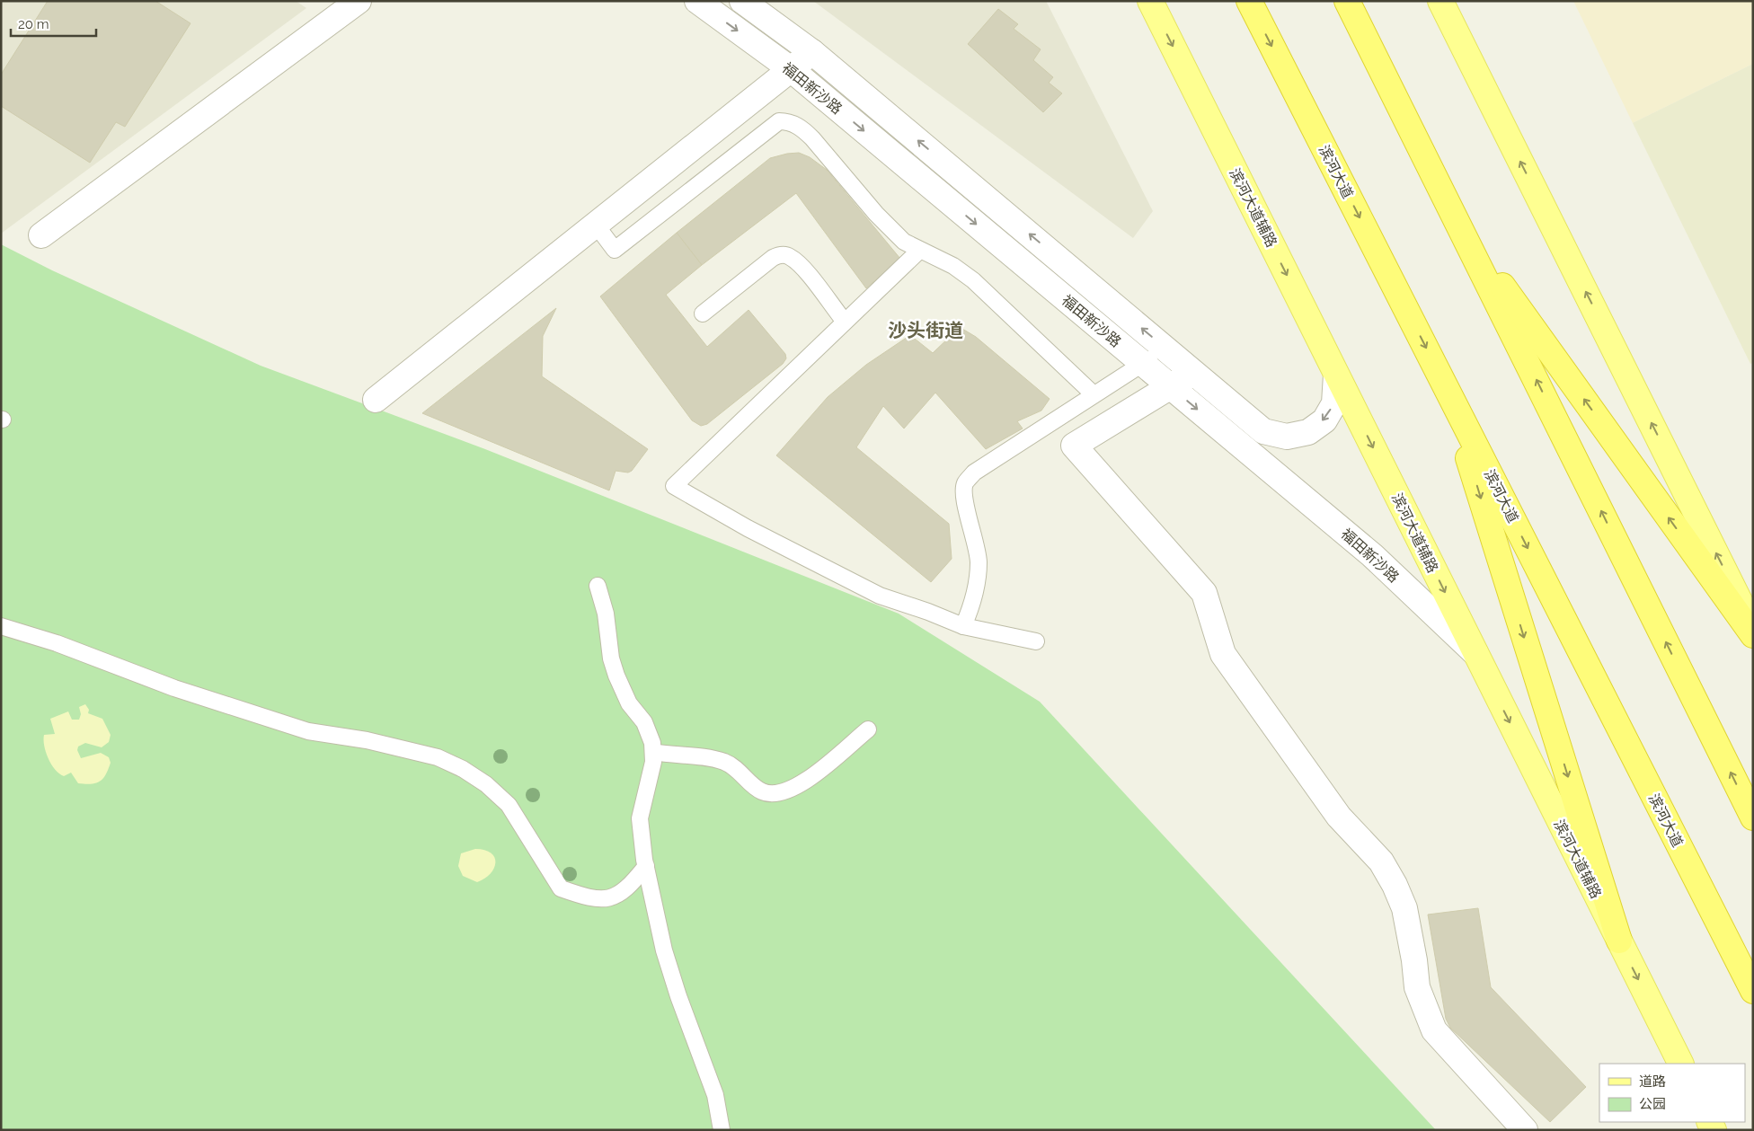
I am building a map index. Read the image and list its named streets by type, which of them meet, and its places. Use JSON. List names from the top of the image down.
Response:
{
  "streets": {
    "highway": ["滨河大道"],
    "main road": ["滨河大道辅路"],
    "street": ["福田新沙路"]
  },
  "crossings": [
    ["福田新沙路", "滨河大道辅路"]
  ],
  "one_way": ["滨河大道辅路"],
  "districts": ["沙头街道"],
  "legend": ["道路", "公园"],
  "scale_bar": "20 m"
}
